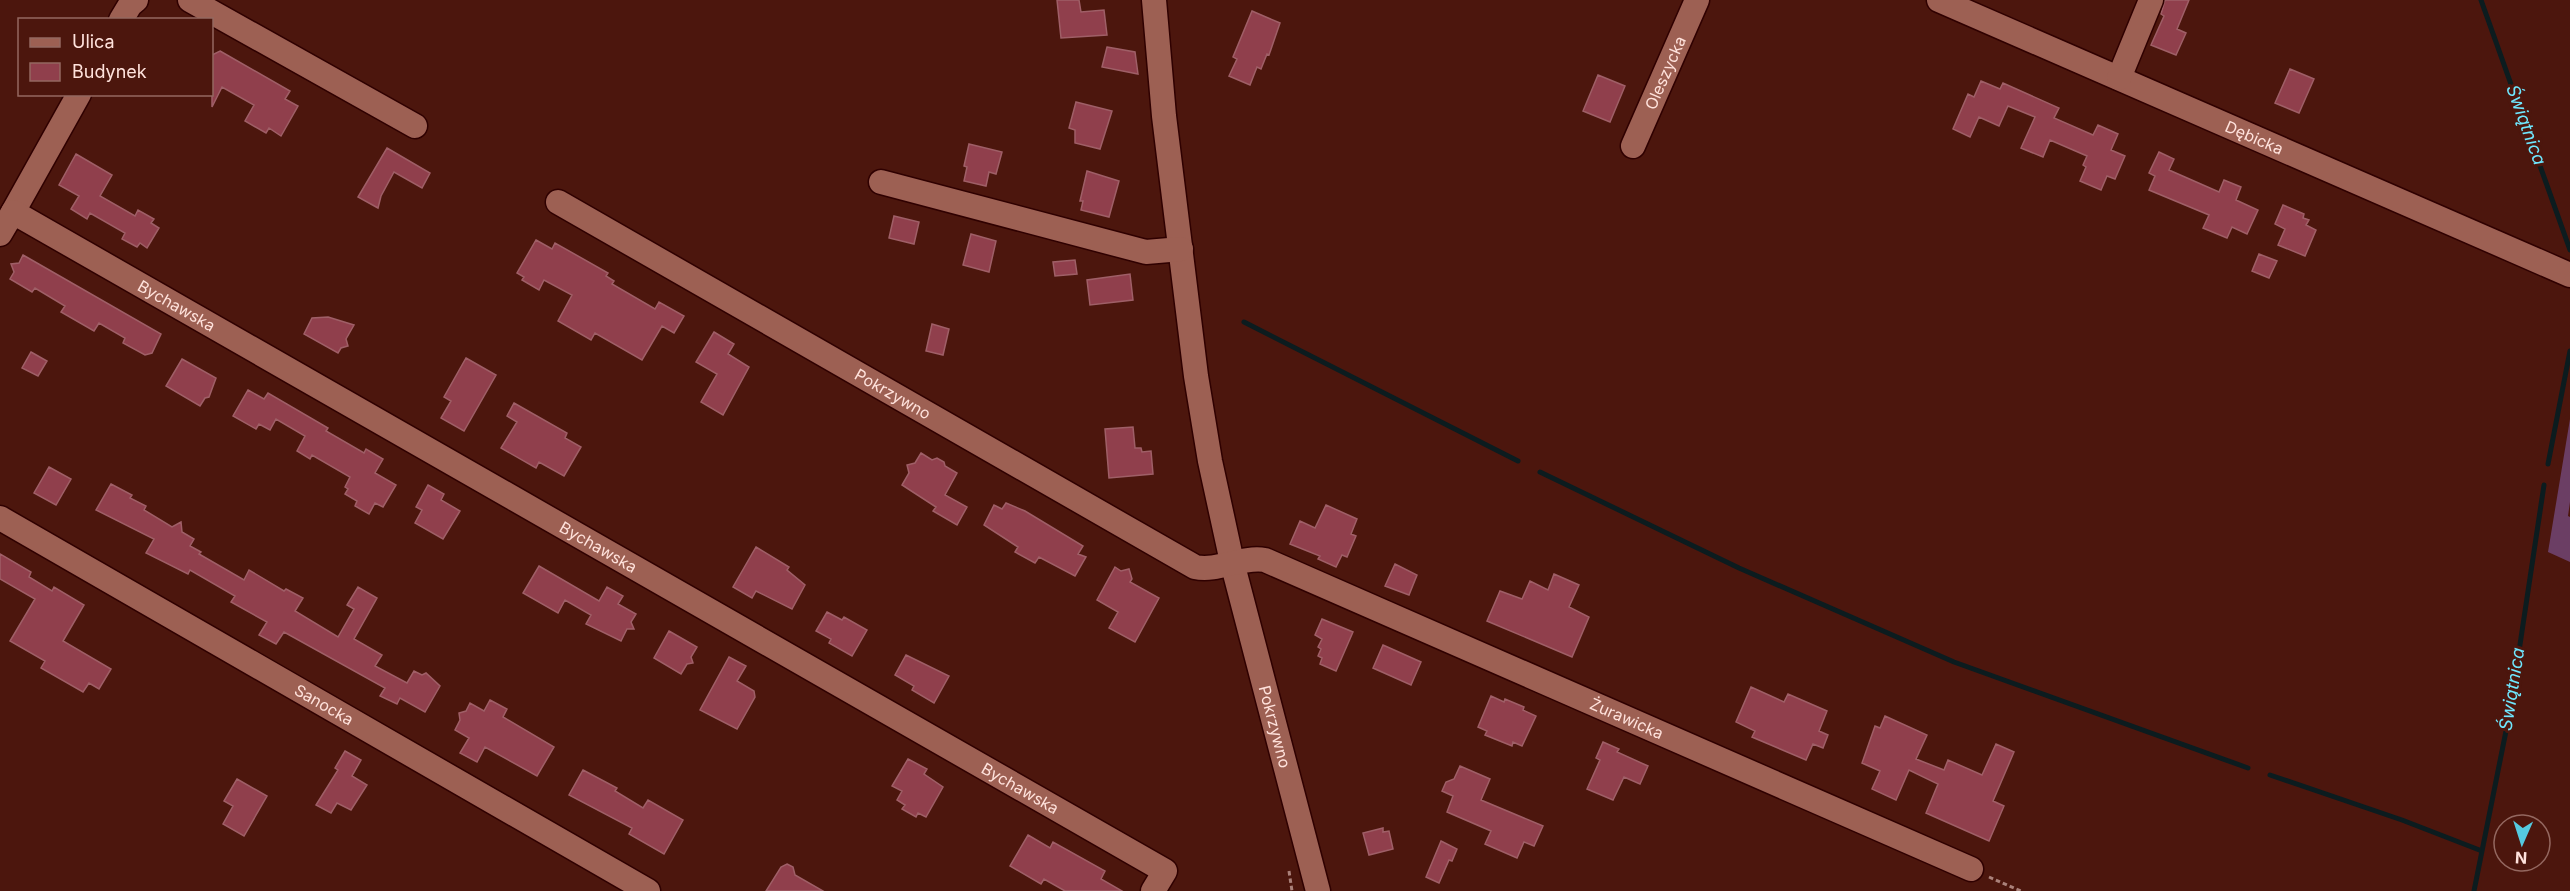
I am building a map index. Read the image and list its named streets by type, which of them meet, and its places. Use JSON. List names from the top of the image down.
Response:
{
  "streets": {
    "street": [
      "Oleszycka",
      "Dębicka",
      "Bychawska",
      "Pokrzywno",
      "Sanocka",
      "Żurawicka"
    ]
  },
  "crossings": [
    ["Pokrzywno", "Żurawicka"]
  ],
  "water": ["Świątnica"],
  "legend": ["Ulica", "Budynek"],
  "north": "bottom"
}
